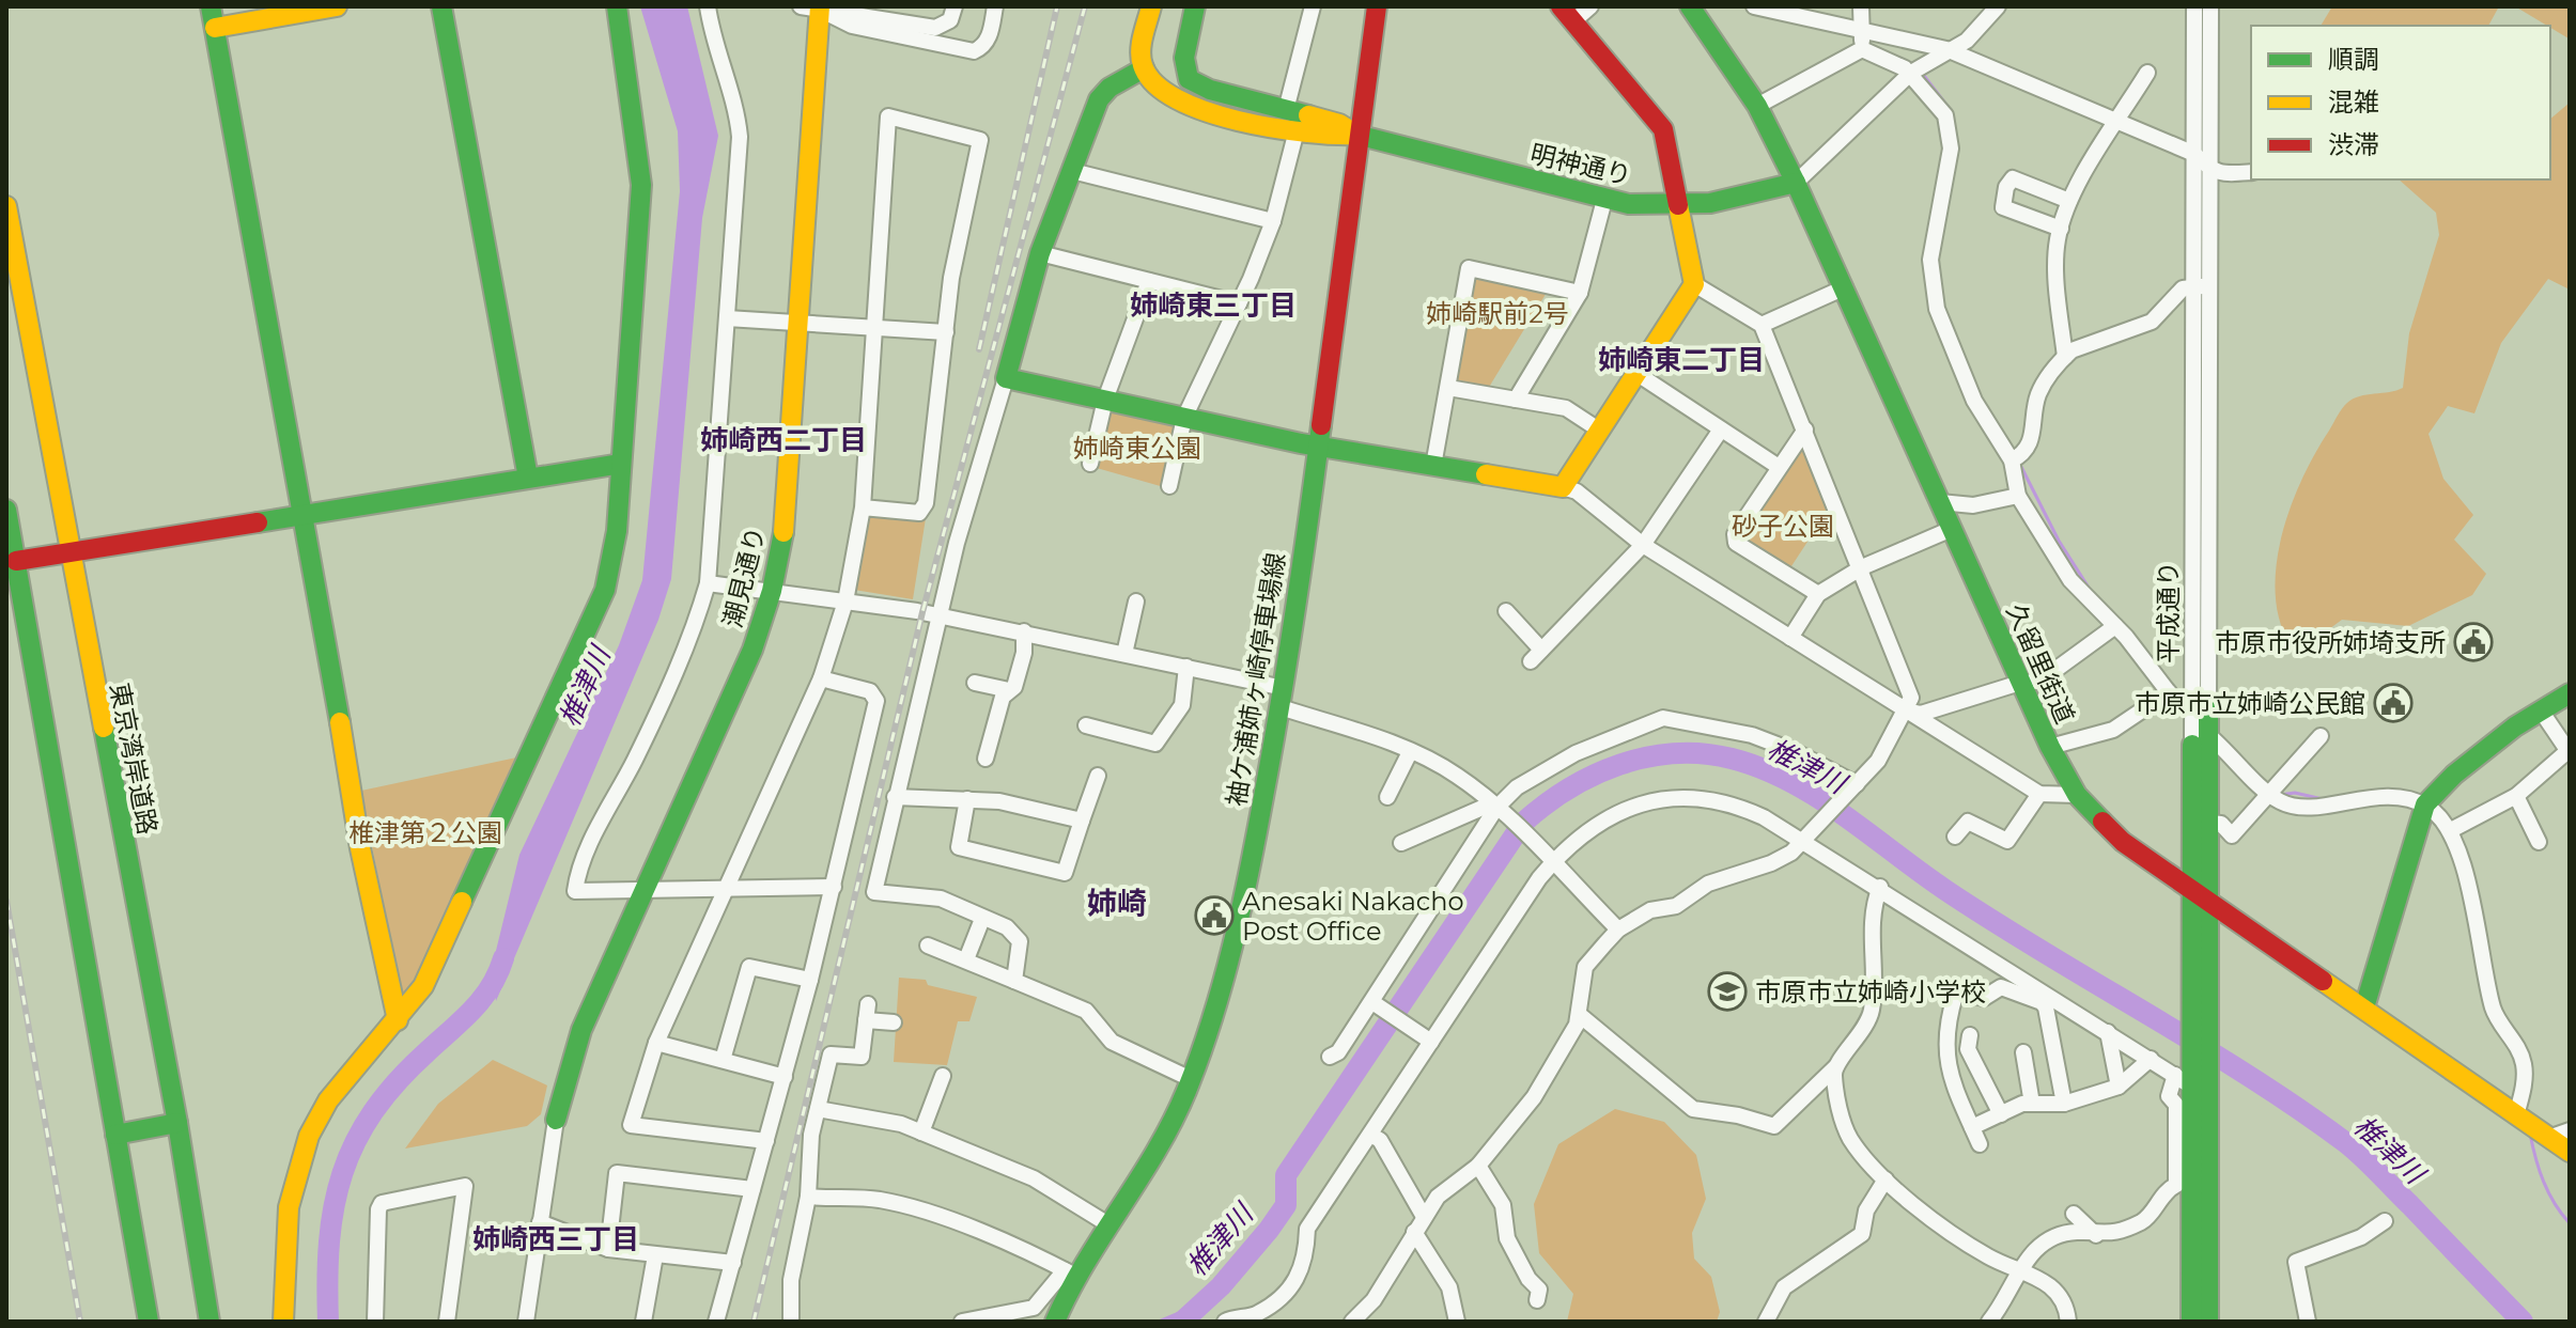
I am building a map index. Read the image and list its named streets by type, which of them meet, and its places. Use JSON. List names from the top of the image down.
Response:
{
  "streets": {
    "main road": [
      "明神通り",
      "潮見通り",
      "平成通り",
      "久留里街道",
      "袖ケ浦姉ヶ崎停車場線",
      "東京湾岸道路"
    ]
  },
  "crossings": [
    ["明神通り", "久留里街道"],
    ["明神通り", "袖ケ浦姉ヶ崎停車場線"],
    ["平成通り", "久留里街道"]
  ],
  "districts": [
    "姉崎東三丁目",
    "姉崎東二丁目",
    "姉崎西二丁目",
    "姉崎",
    "姉崎西三丁目"
  ],
  "water": ["椎津川"],
  "parks": [
    "姉崎駅前2号",
    "姉崎東公園",
    "砂子公園",
    "椎津第２公園"
  ],
  "places": {
    "public building": ["市原市役所姉埼支所", "市原市立姉崎公民館", "Anesaki Nakacho Post Office"],
    "school or university": ["市原市立姉崎小学校"]
  },
  "legend": ["順調", "混雑", "渋滞"]
}
